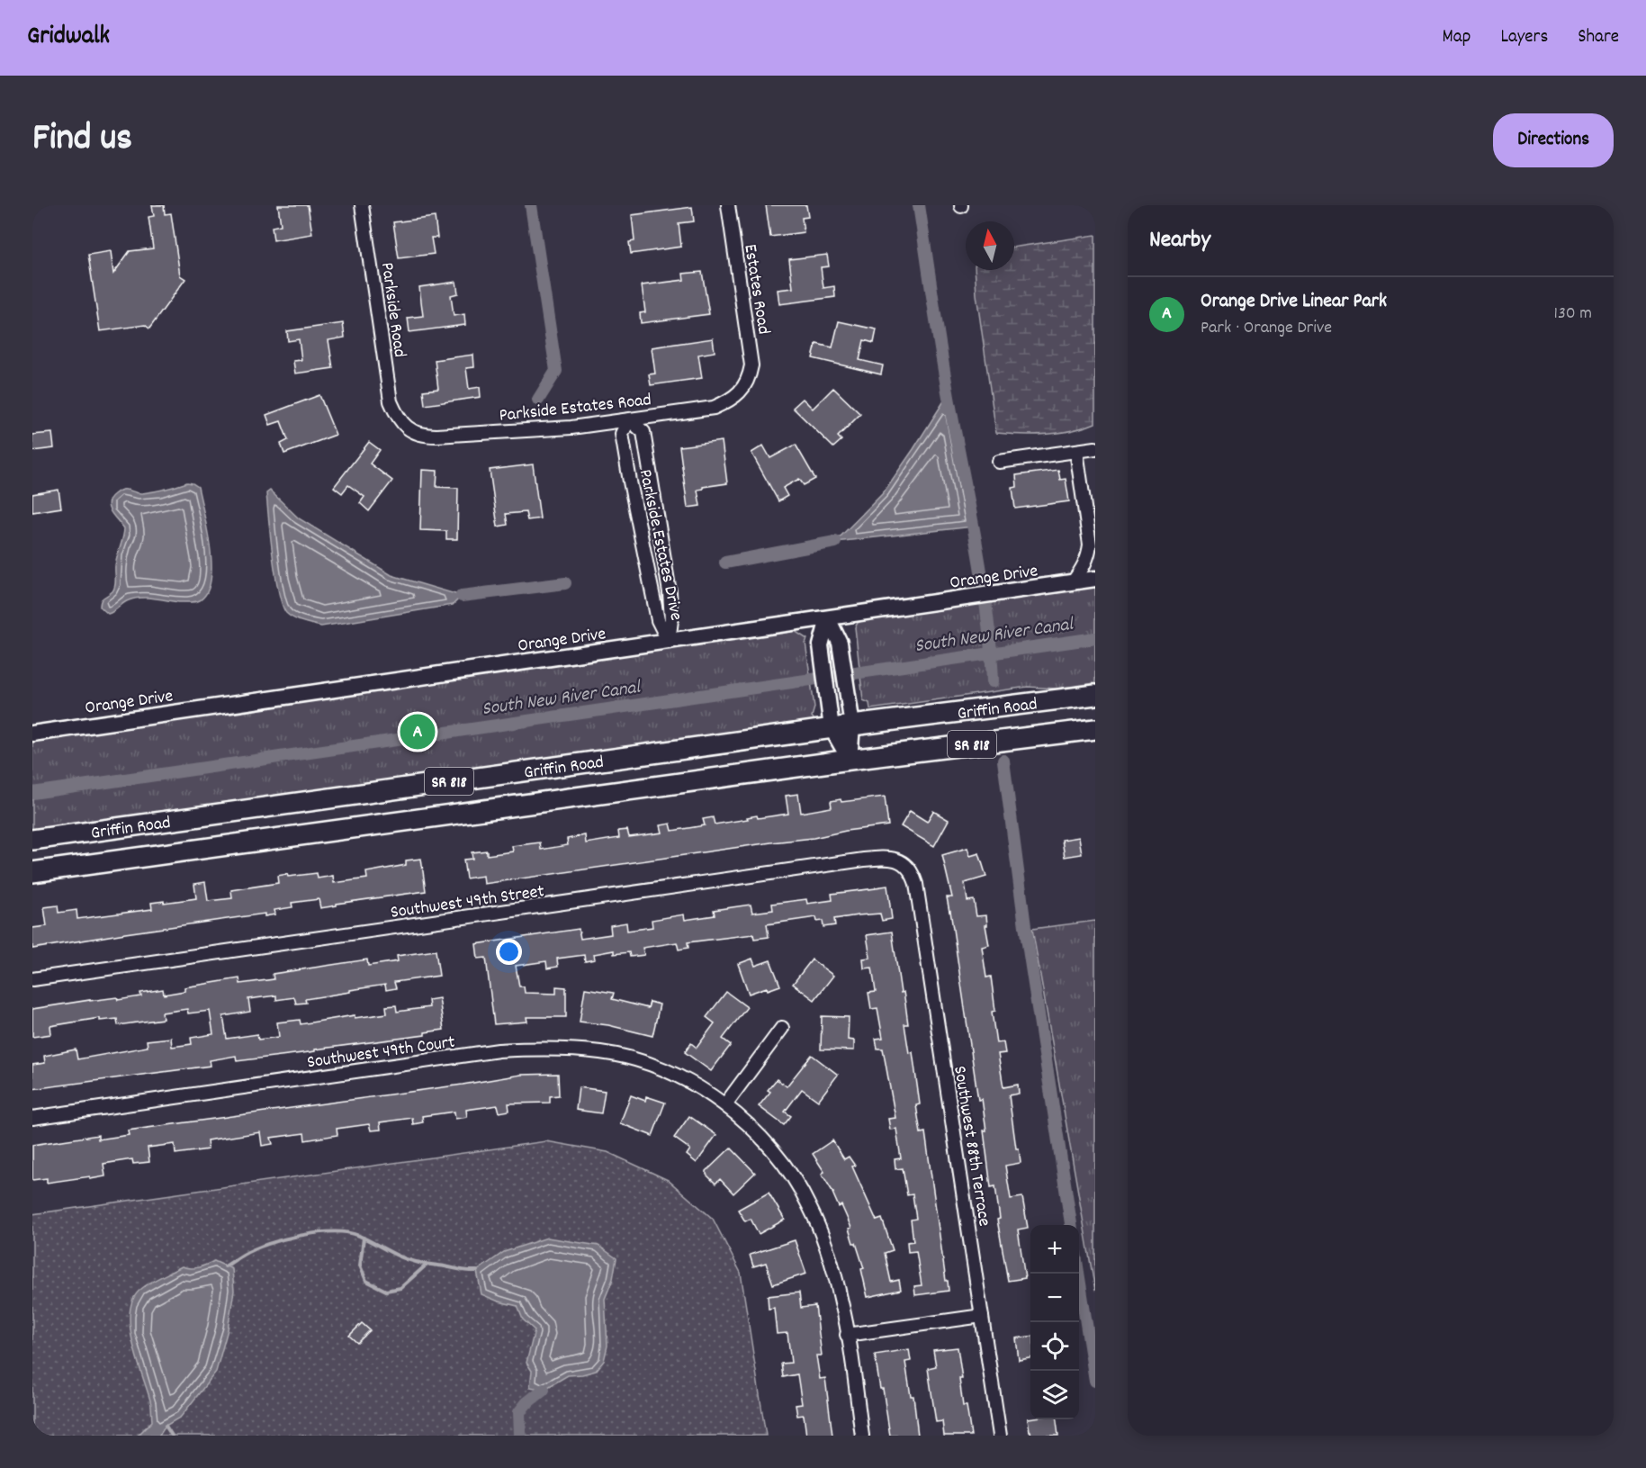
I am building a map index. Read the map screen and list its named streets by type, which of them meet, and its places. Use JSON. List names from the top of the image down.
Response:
{
  "streets": {
    "main road": ["Griffin Road", "SR 818"],
    "street": [
      "Estates Road",
      "Parkside Road",
      "Parkside Estates Road",
      "Parkside Estates Drive",
      "Orange Drive",
      "Southwest 49th Street",
      "Southwest 49th Court",
      "Southwest 88th Terrace"
    ]
  },
  "crossings": [
    ["Estates Road", "Parkside Estates Road"],
    ["Parkside Road", "Parkside Estates Road"],
    ["Parkside Estates Road", "Parkside Estates Drive"],
    ["Parkside Estates Drive", "Orange Drive"],
    ["Southwest 49th Street", "Southwest 88th Terrace"]
  ],
  "water": ["South New River Canal"],
  "north": "top",
  "page": {
    "header": "Gridwalk",
    "nav": ["Map", "Layers", "Share"],
    "title": "Find us",
    "buttons": "Directions",
    "heading": "Nearby",
    "list": [
      {
        "mark": "A",
        "name": "Orange Drive Linear Park",
        "note": "Park · Orange Drive",
        "value": "130 m"
      }
    ],
    "pins": "A",
    "map_buttons": ["+", "−"]
  }
}
